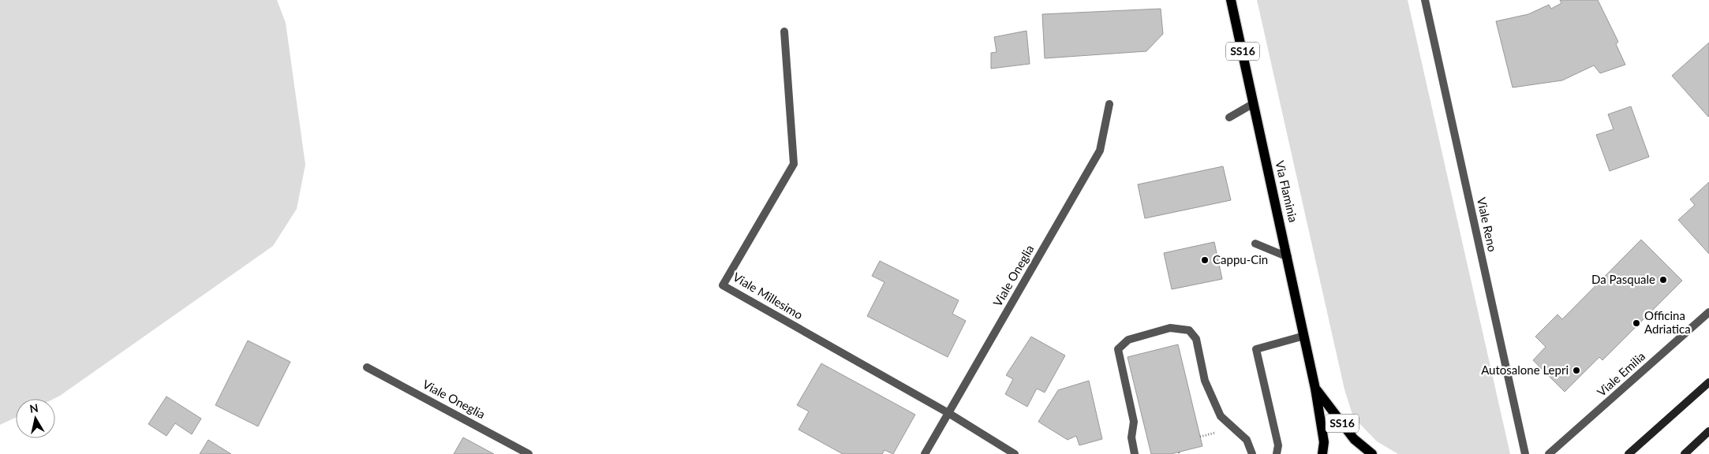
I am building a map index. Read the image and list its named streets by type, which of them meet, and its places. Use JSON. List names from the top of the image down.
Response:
{
  "streets": {
    "main road": ["SS16", "Via Flaminia"],
    "street": [
      "Viale Reno",
      "Viale Oneglia",
      "Viale Millesimo",
      "Viale Emilia"
    ]
  },
  "crossings": [
    ["Viale Oneglia", "Viale Millesimo"]
  ],
  "places": [
    "Cappu-Cin",
    "Da Pasquale",
    "Officina Adriatica",
    "Autosalone Lepri"
  ],
  "north": "top"
}
